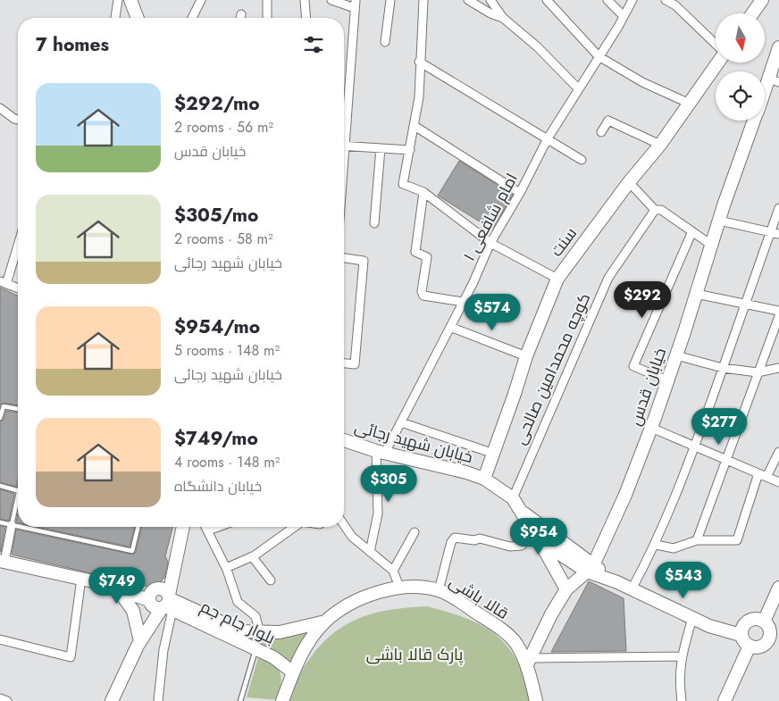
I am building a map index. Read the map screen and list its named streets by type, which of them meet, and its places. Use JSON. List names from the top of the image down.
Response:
{
  "streets": {
    "main road": [
      "سنت",
      "خیابان قدس",
      "خیابان شهید رجائی",
      "قالا باشی",
      "بلوار جام جم"
    ],
    "street": ["امام شافعی ۱", "کوچه محمدامین صالحی"]
  },
  "crossings": [
    ["امام شافعی ۱", "خیابان شهید رجائی"],
    ["سنت", "خیابان شهید رجائی"],
    ["کوچه محمدامین صالحی", "خیابان شهید رجائی"],
    ["خیابان قدس", "خیابان شهید رجائی"],
    ["قالا باشی", "بلوار جام جم"]
  ],
  "parks": ["پارک قالا باشی"],
  "north": "bottom",
  "page": {
    "heading": "7 homes",
    "list": [
      {
        "name": "$292/mo",
        "note": "2 rooms · 56 m² · خیابان قدس"
      },
      {
        "name": "$305/mo",
        "note": "2 rooms · 58 m² · خیابان شهید رجائی"
      },
      {
        "name": "$954/mo",
        "note": "5 rooms · 148 m² · خیابان شهید رجائی"
      },
      {
        "name": "$749/mo",
        "note": "4 rooms · 148 m² · خیابان دانشگاه"
      }
    ],
    "price": [
      "$292",
      "$574",
      "$277",
      "$305",
      "$954",
      "$543",
      "$749"
    ]
  }
}
